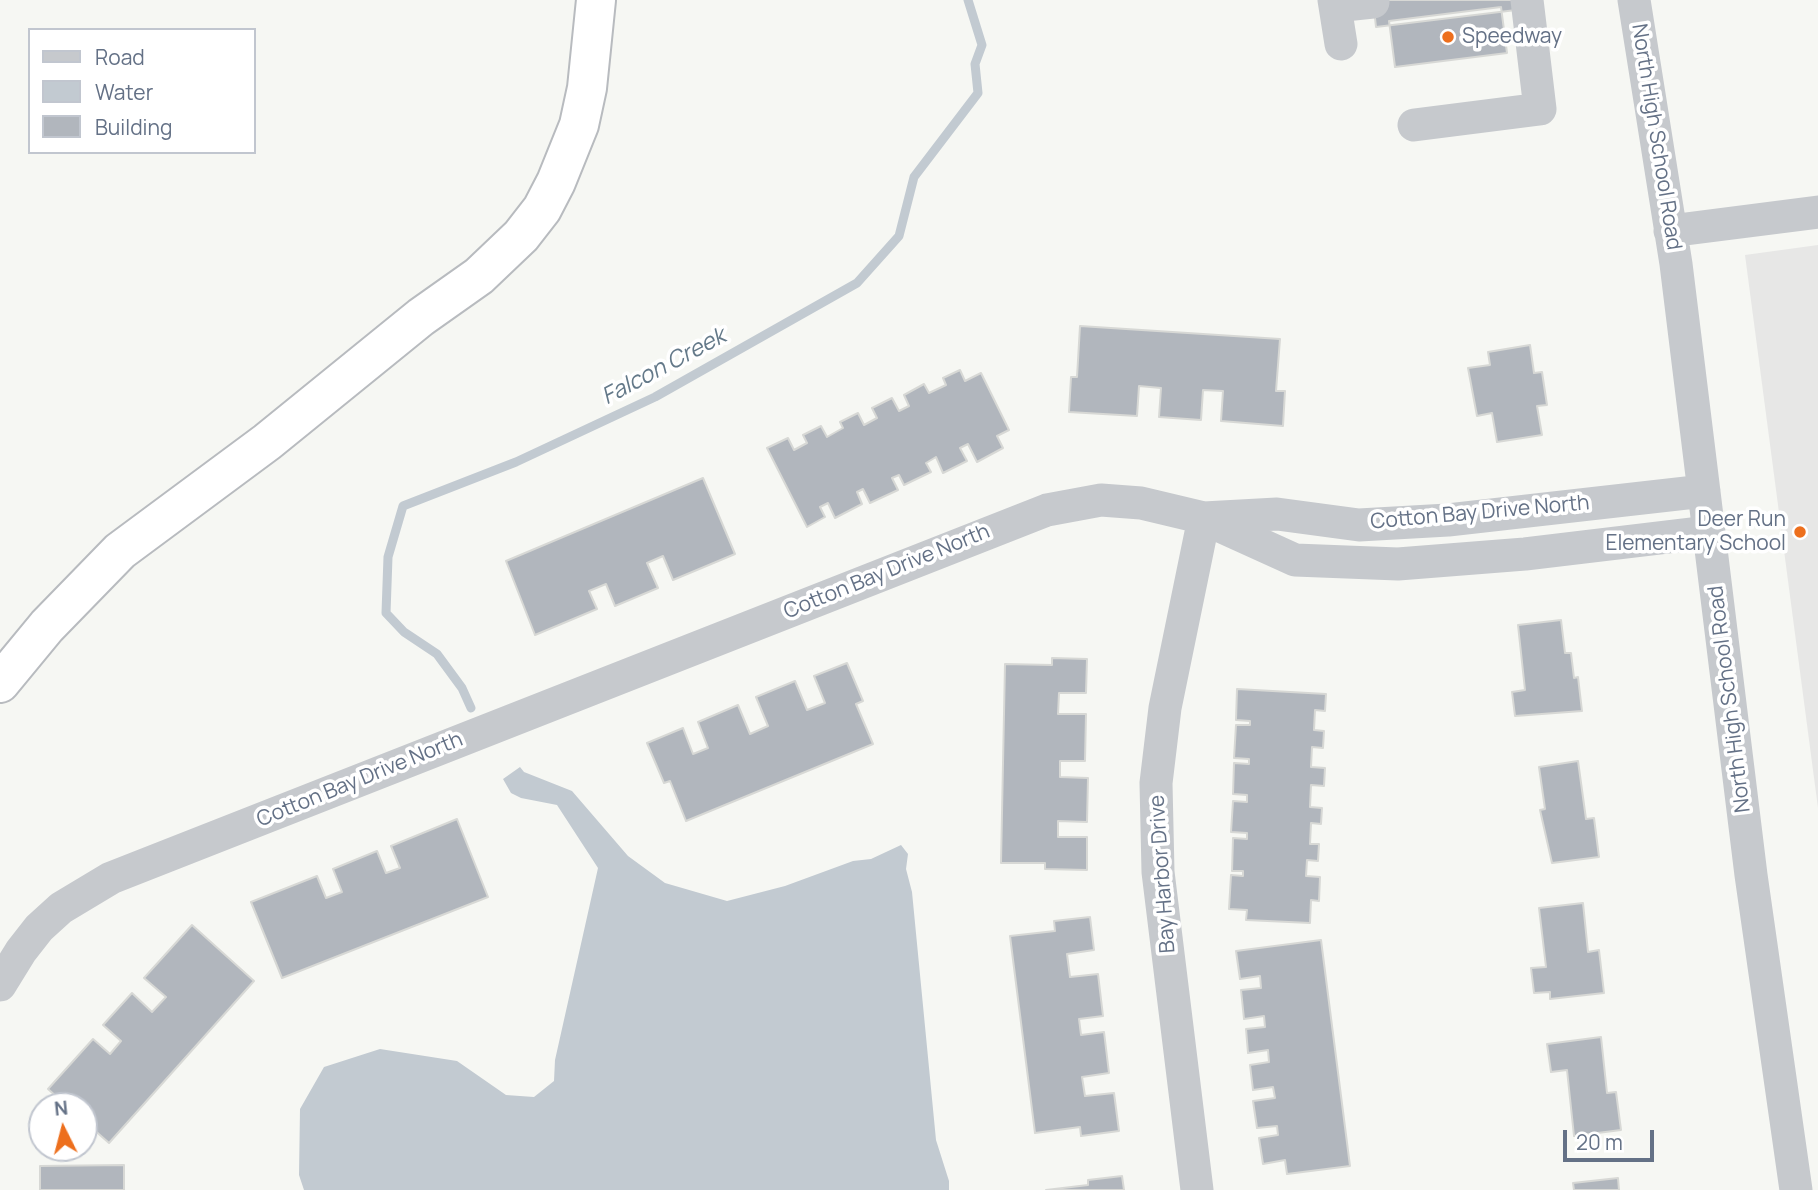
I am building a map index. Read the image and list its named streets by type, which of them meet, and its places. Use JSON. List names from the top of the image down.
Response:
{
  "streets": {
    "street": ["North High School Road", "Cotton Bay Drive North", "Bay Harbor Drive"]
  },
  "crossings": [
    ["North High School Road", "Cotton Bay Drive North"],
    ["Cotton Bay Drive North", "Bay Harbor Drive"]
  ],
  "water": ["Falcon Creek"],
  "places": ["Speedway", "Deer Run Elementary School"],
  "legend": ["Road", "Water", "Building"],
  "scale_bar": "20 m",
  "north": "top"
}
